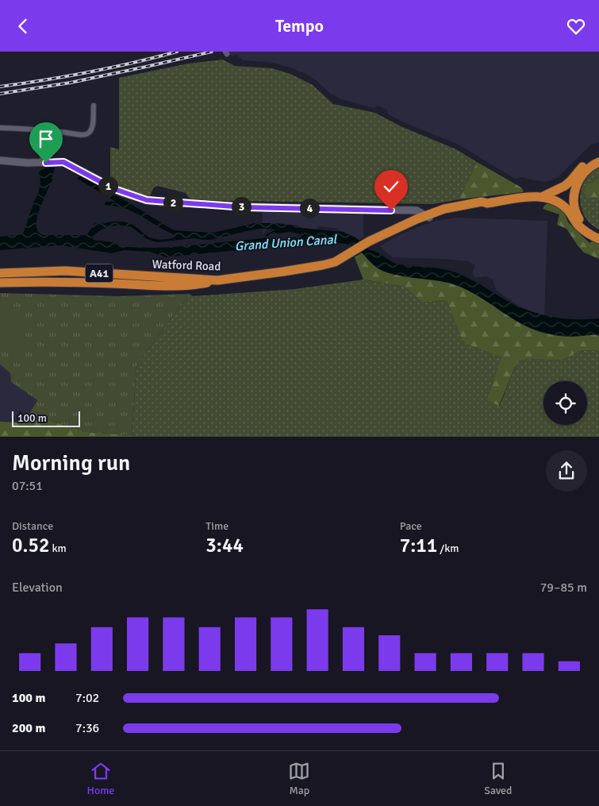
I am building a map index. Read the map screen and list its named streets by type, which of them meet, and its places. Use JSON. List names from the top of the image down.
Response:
{
  "streets": {
    "highway": ["Watford Road", "A41"]
  },
  "crossings": [
    ["Watford Road", "A41"]
  ],
  "water": ["Grand Union Canal"],
  "scale_bar": "100 m",
  "page": {
    "header": "Tempo",
    "pins": [
      "1",
      "2",
      "3",
      "4"
    ],
    "scale": "100 m",
    "heading": ["Morning run", "07:51"],
    "stats": [
      ["Distance", "0.52 km"],
      ["Time", "3:44"],
      ["Pace", "7:11 /km"]
    ],
    "chart": ["Elevation", "79–85 m"],
    "list": [
      {
        "name": "100 m",
        "note": "7:02"
      },
      {
        "name": "200 m",
        "note": "7:36"
      }
    ],
    "tabs": ["Home", "Map", "Saved"]
  }
}
